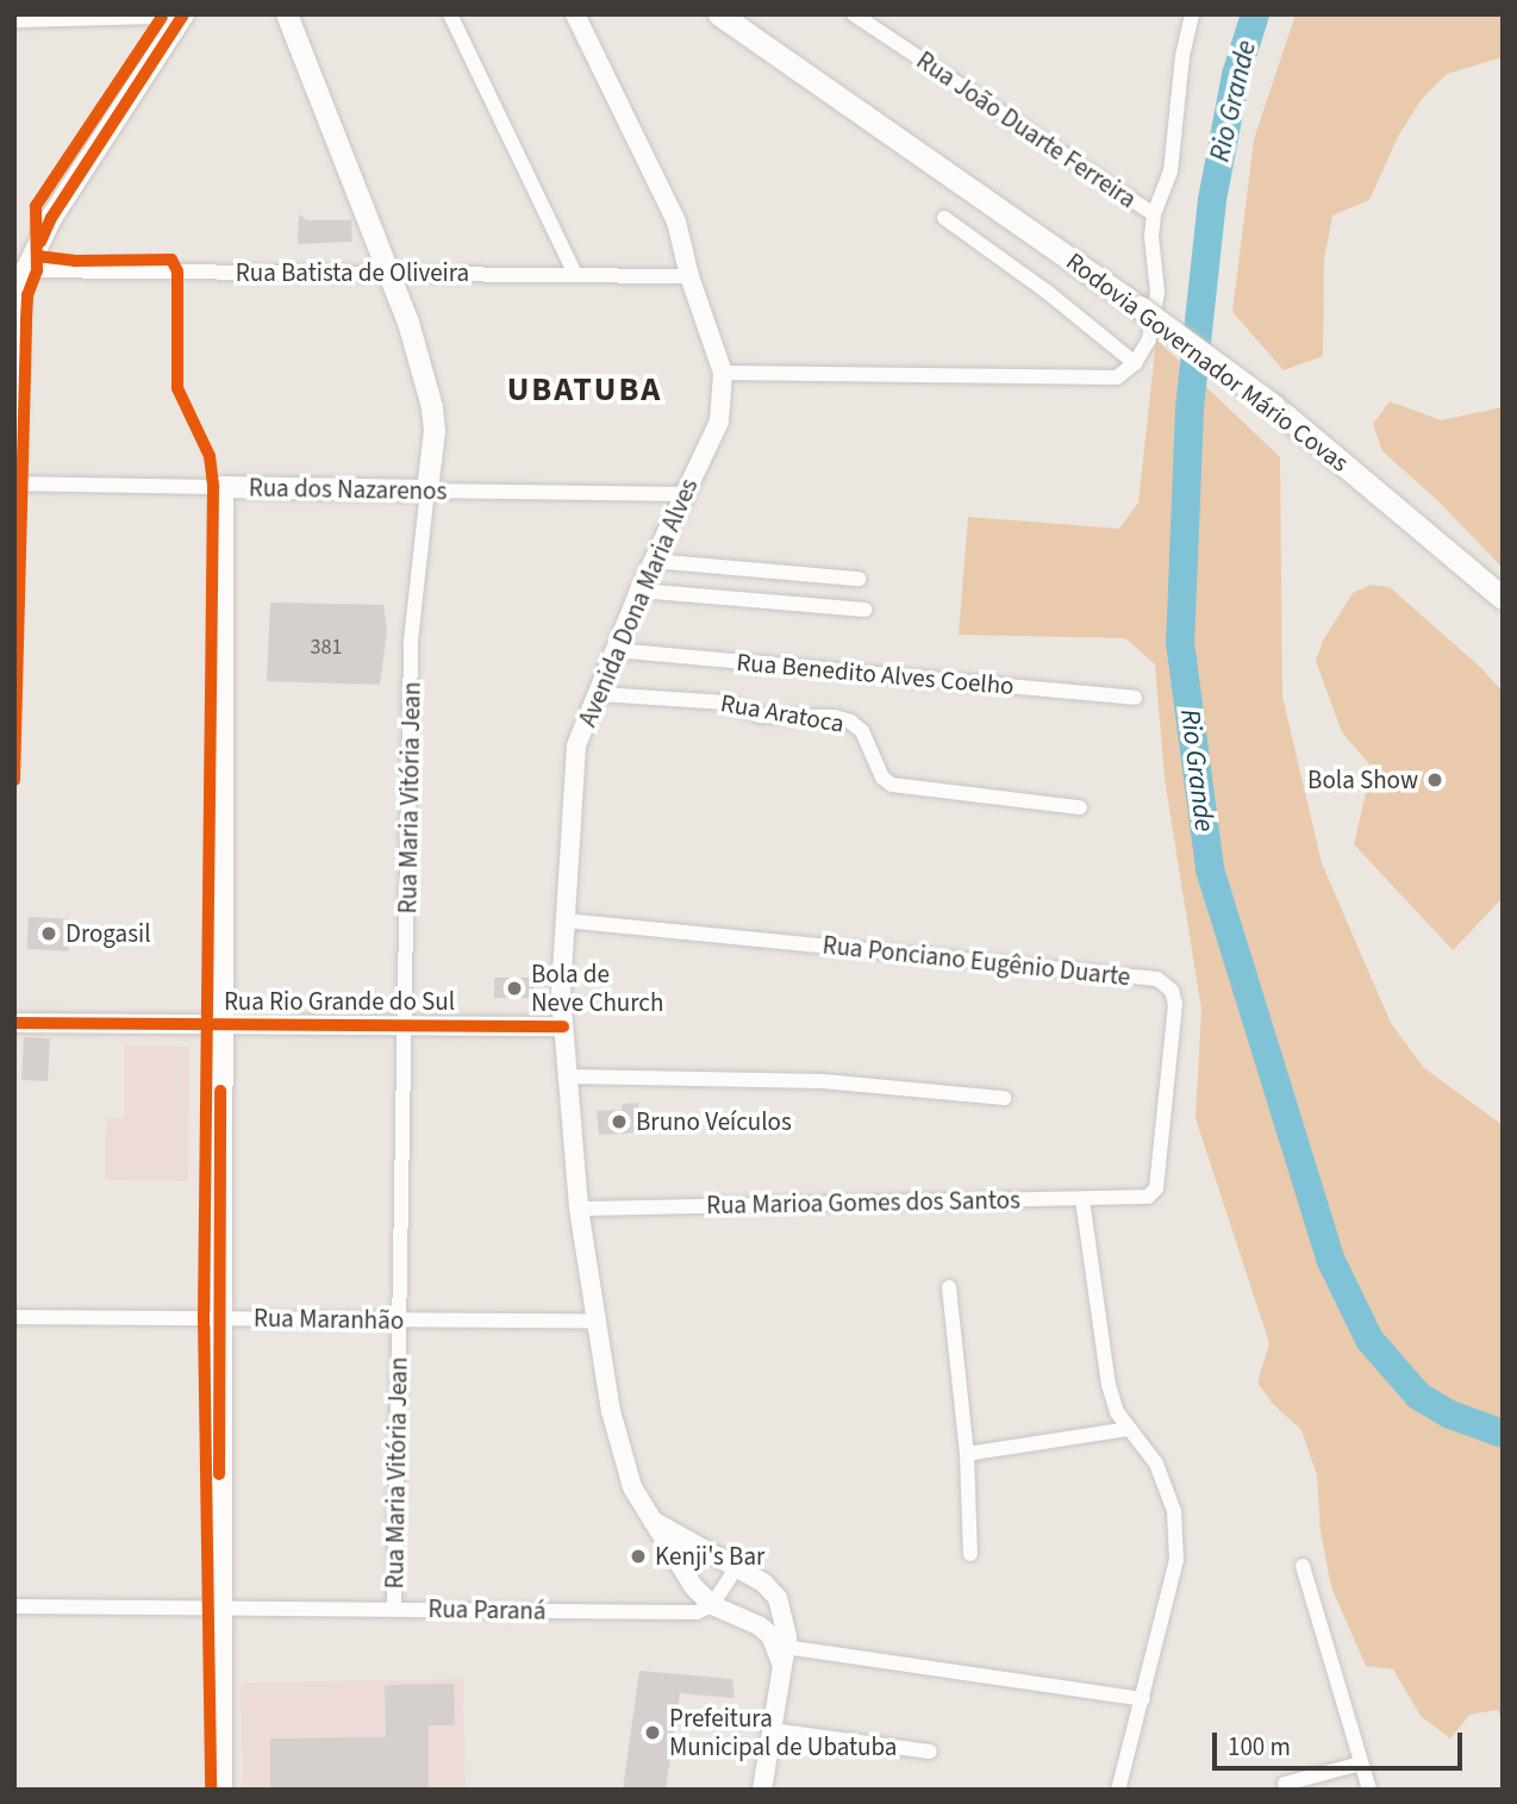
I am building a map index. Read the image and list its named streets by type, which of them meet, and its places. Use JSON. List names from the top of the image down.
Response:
{
  "streets": {
    "highway": ["Rodovia Governador Mário Covas"],
    "main road": ["Rua dos Nazarenos", "Rua Maria Vitória Jean"],
    "street": [
      "Rua João Duarte Ferreira",
      "Rua Batista de Oliveira",
      "Avenida Dona Maria Alves",
      "Rua Benedito Alves Coelho",
      "Rua Aratoca",
      "Rua Ponciano Eugênio Duarte",
      "Rua Rio Grande do Sul",
      "Rua Marioa Gomes dos Santos",
      "Rua Maranhão",
      "Rua Paraná"
    ]
  },
  "crossings": [
    ["Rua Batista de Oliveira", "Avenida Dona Maria Alves"],
    ["Rua Batista de Oliveira", "Rua Maria Vitória Jean"],
    ["Rua dos Nazarenos", "Avenida Dona Maria Alves"],
    ["Rua dos Nazarenos", "Rua Maria Vitória Jean"],
    ["Avenida Dona Maria Alves", "Rua Benedito Alves Coelho"],
    ["Avenida Dona Maria Alves", "Rua Aratoca"],
    ["Avenida Dona Maria Alves", "Rua Ponciano Eugênio Duarte"],
    ["Avenida Dona Maria Alves", "Rua Rio Grande do Sul"],
    ["Avenida Dona Maria Alves", "Rua Marioa Gomes dos Santos"],
    ["Avenida Dona Maria Alves", "Rua Maranhão"],
    ["Avenida Dona Maria Alves", "Rua Paraná"],
    ["Rua Maria Vitória Jean", "Rua Rio Grande do Sul"],
    ["Rua Maria Vitória Jean", "Rua Maranhão"],
    ["Rua Maria Vitória Jean", "Rua Paraná"],
    ["Rua Ponciano Eugênio Duarte", "Rua Marioa Gomes dos Santos"]
  ],
  "districts": ["UBATUBA"],
  "water": ["Rio Grande"],
  "places": [
    "Bola Show",
    "Drogasil",
    "Bola de Neve Church",
    "Bruno Veículos",
    "Kenji's Bar",
    "Prefeitura Municipal de Ubatuba"
  ],
  "house_numbers": ["381"],
  "scale_bar": "100 m"
}
